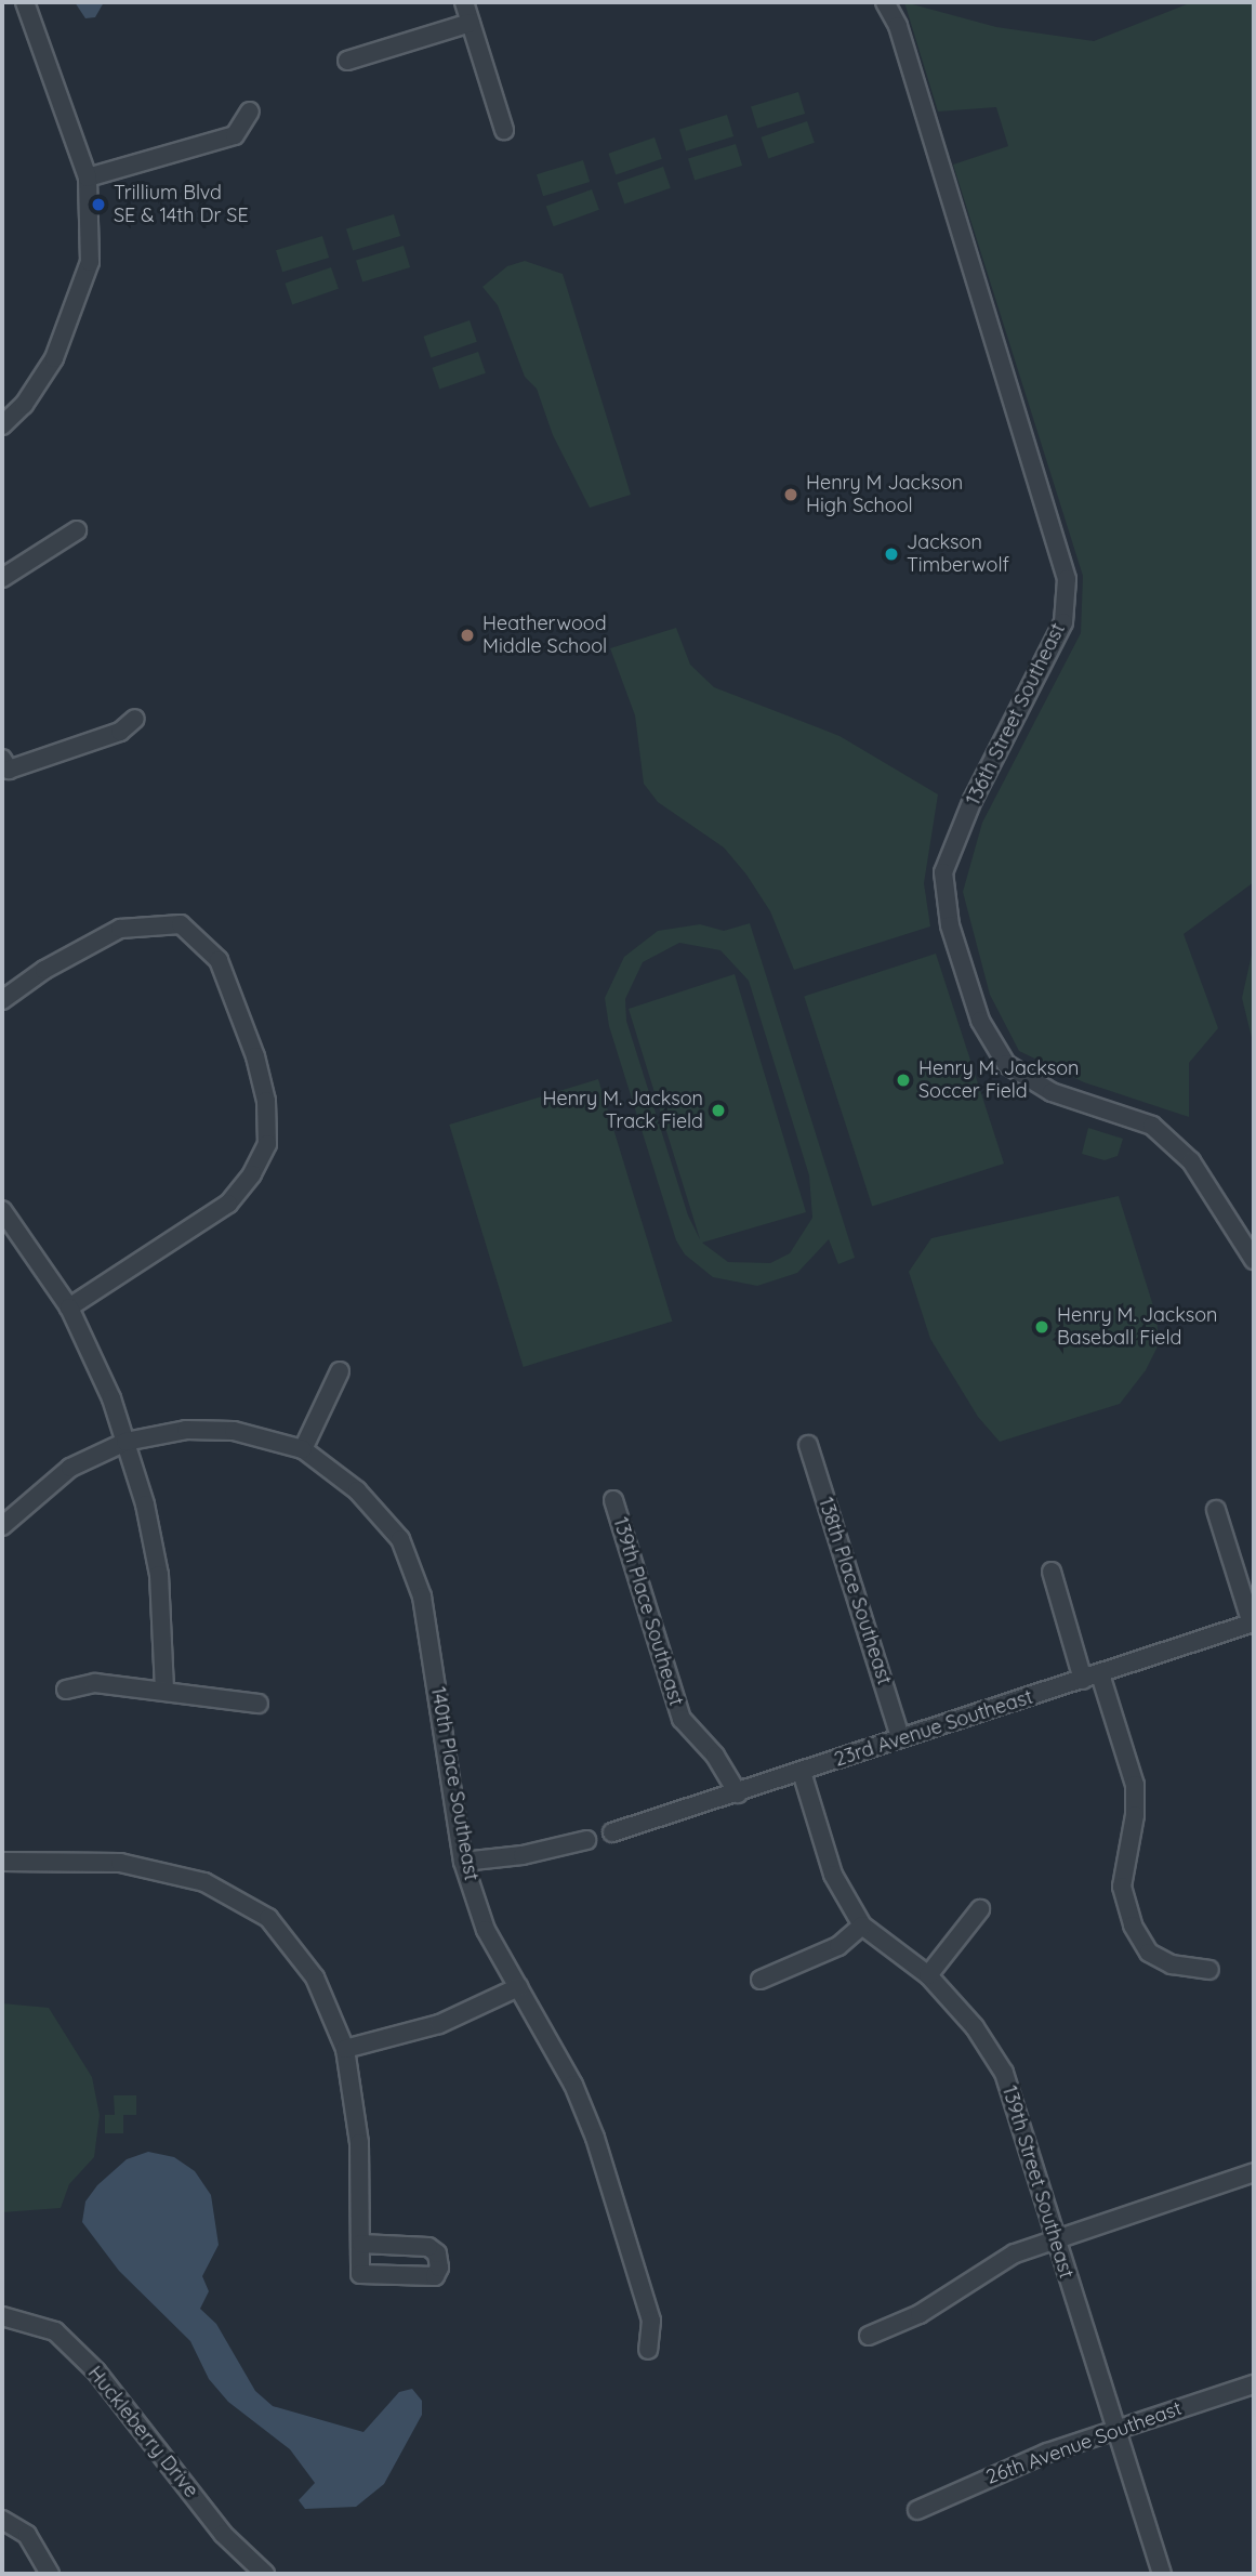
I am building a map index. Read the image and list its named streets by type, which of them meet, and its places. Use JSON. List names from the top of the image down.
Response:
{
  "streets": {
    "street": [
      "136th Street Southeast",
      "138th Place Southeast",
      "139th Place Southeast",
      "23rd Avenue Southeast",
      "140th Place Southeast",
      "139th Street Southeast",
      "Huckleberry Drive",
      "26th Avenue Southeast"
    ]
  },
  "crossings": [
    ["138th Place Southeast", "23rd Avenue Southeast"],
    ["139th Place Southeast", "23rd Avenue Southeast"],
    ["23rd Avenue Southeast", "139th Street Southeast"],
    ["139th Street Southeast", "26th Avenue Southeast"]
  ],
  "places": [
    "Trillium Blvd SE & 14th Dr SE",
    "Henry M Jackson High School",
    "Jackson Timberwolf",
    "Heatherwood Middle School",
    "Henry M. Jackson Soccer Field",
    "Henry M. Jackson Track Field",
    "Henry M. Jackson Baseball Field"
  ]
}
